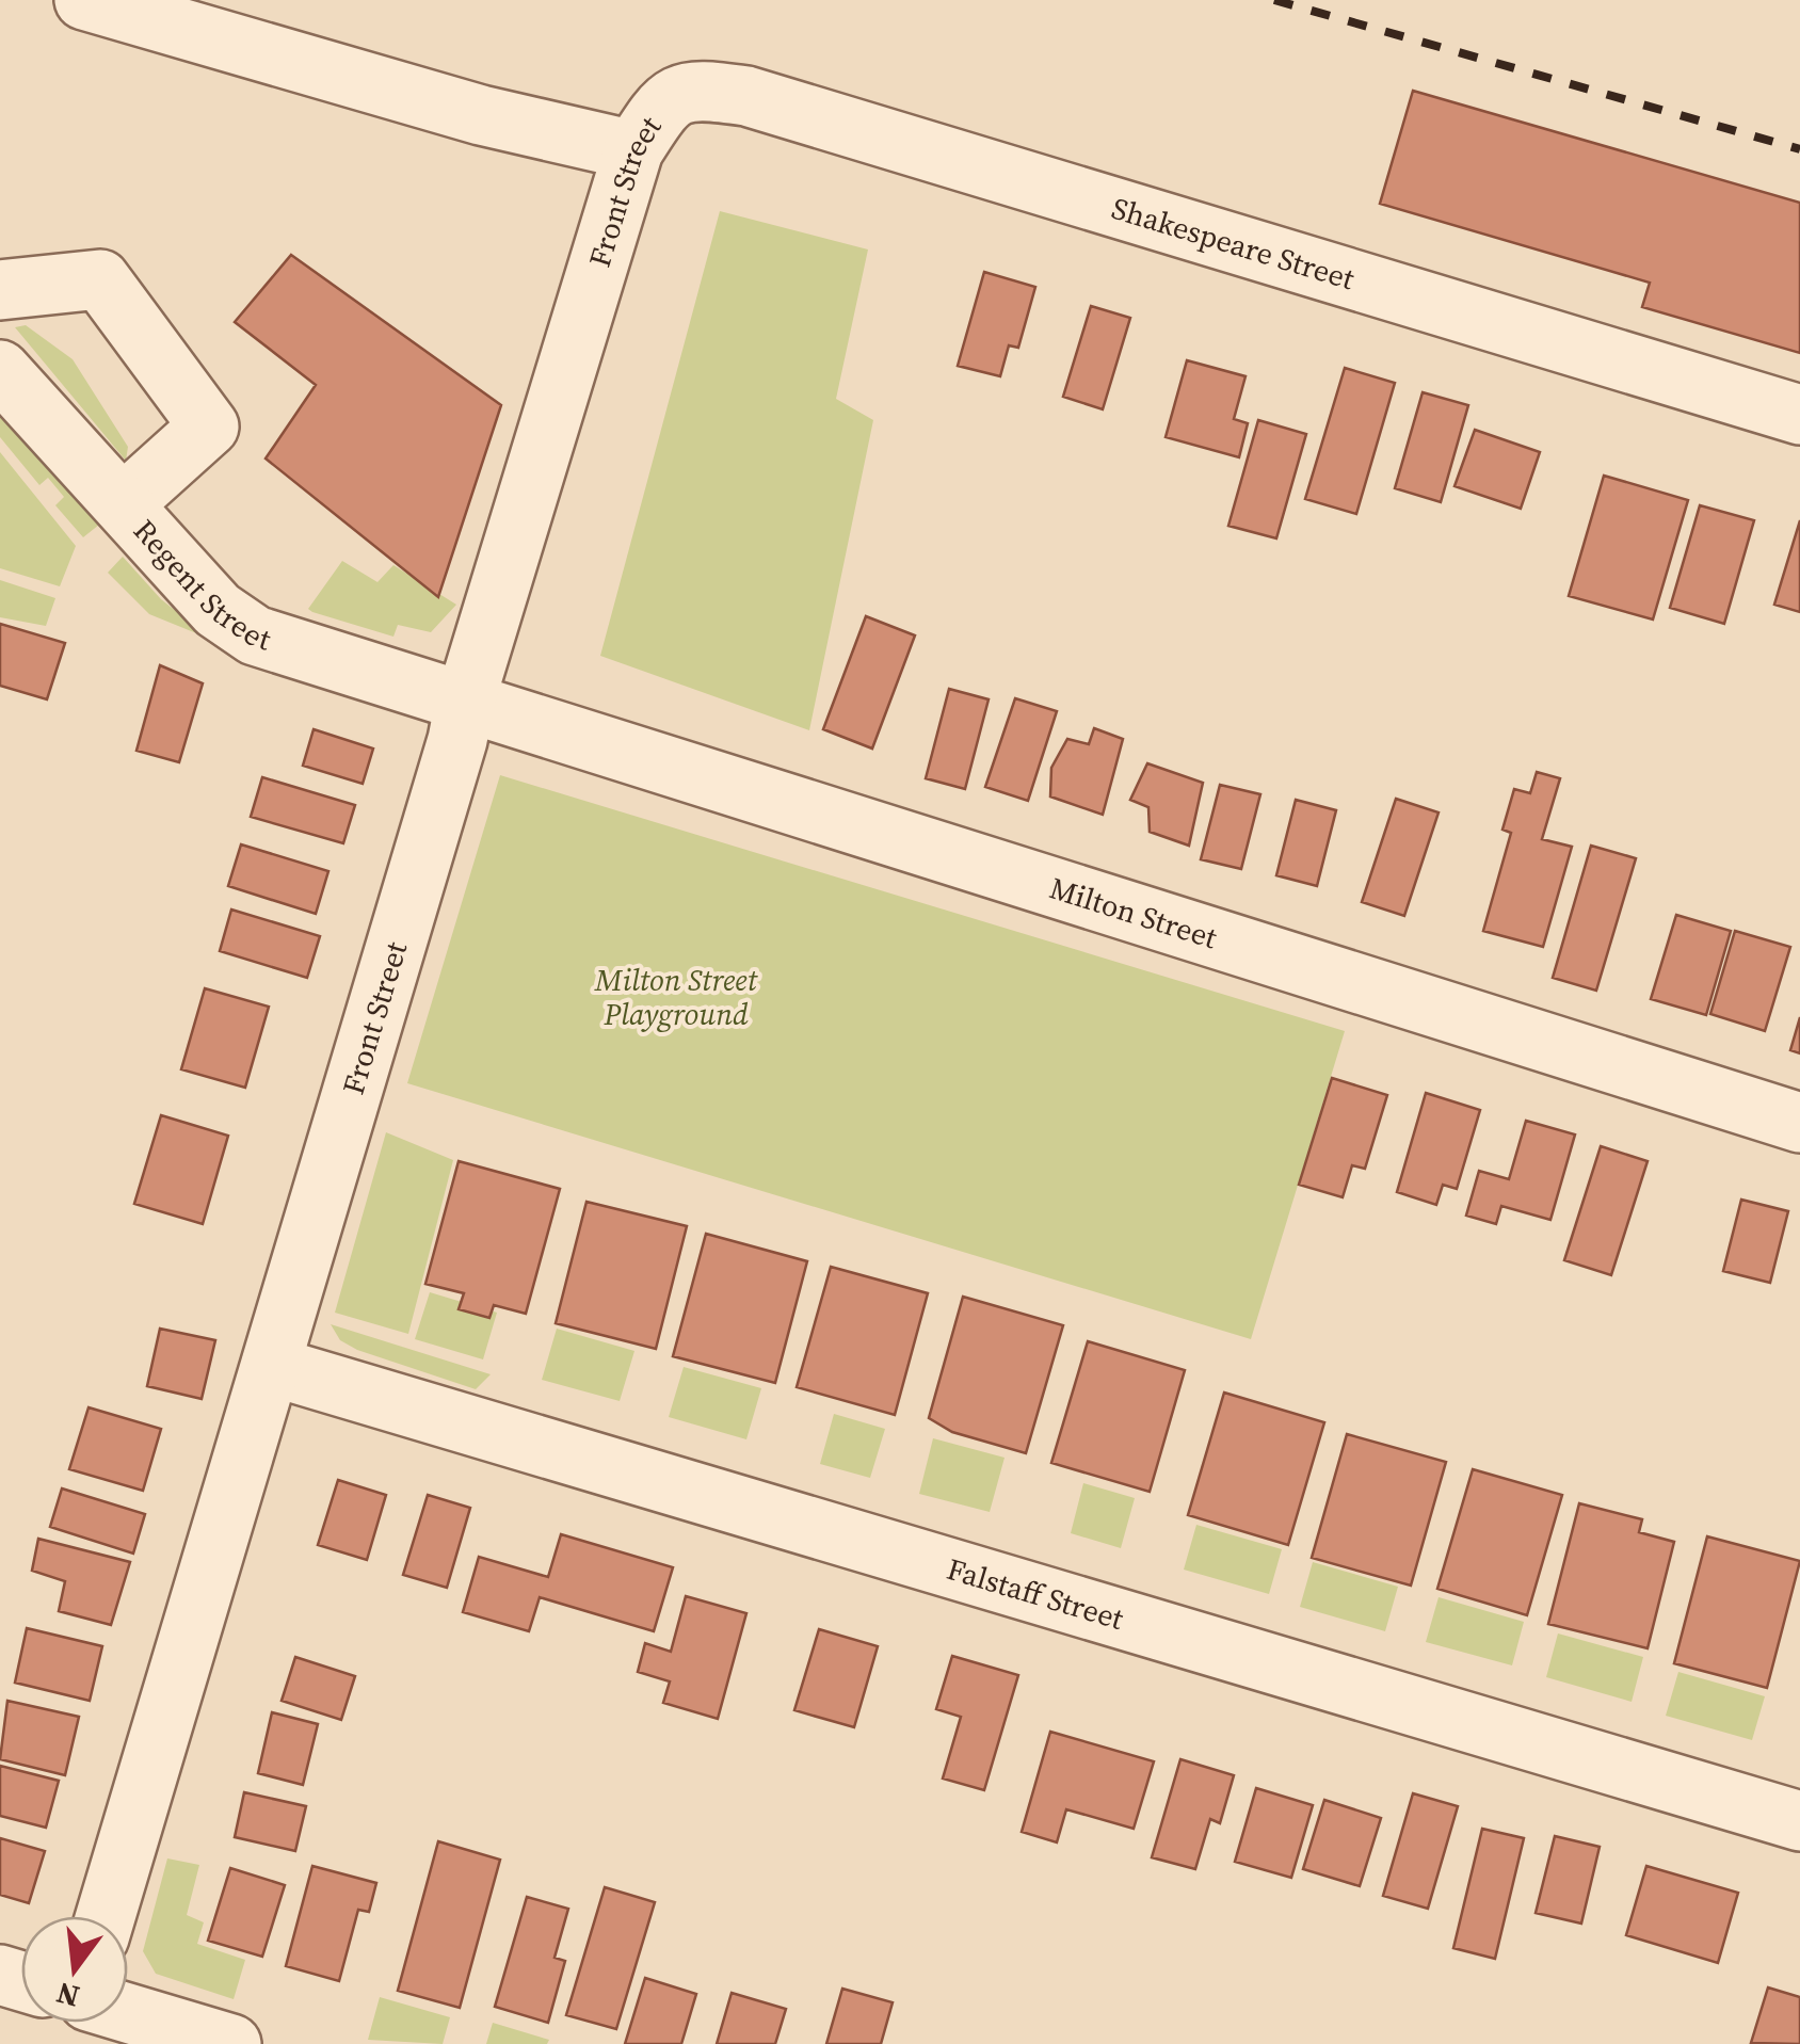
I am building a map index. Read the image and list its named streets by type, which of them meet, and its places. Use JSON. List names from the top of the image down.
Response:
{
  "streets": {
    "street": [
      "Front Street",
      "Shakespeare Street",
      "Regent Street",
      "Milton Street",
      "Falstaff Street"
    ]
  },
  "crossings": [
    ["Front Street", "Shakespeare Street"],
    ["Front Street", "Regent Street"],
    ["Front Street", "Milton Street"],
    ["Front Street", "Falstaff Street"],
    ["Regent Street", "Milton Street"]
  ],
  "parks": ["Milton Street Playground"],
  "north": "bottom"
}
